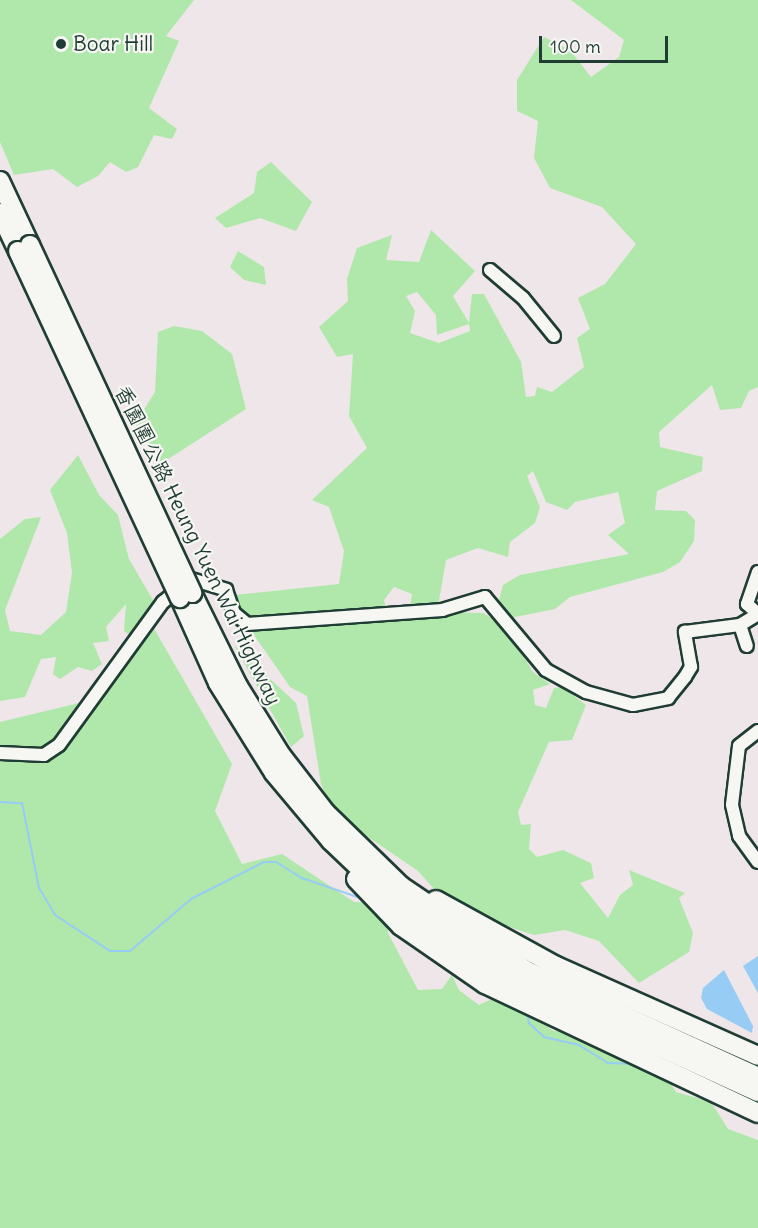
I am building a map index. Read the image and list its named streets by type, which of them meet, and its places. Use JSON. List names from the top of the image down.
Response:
{
  "streets": {
    "highway": ["香園圍公路 Heung Yuen Wai Highway"]
  },
  "places": ["Boar Hill"],
  "scale_bar": "100 m"
}
